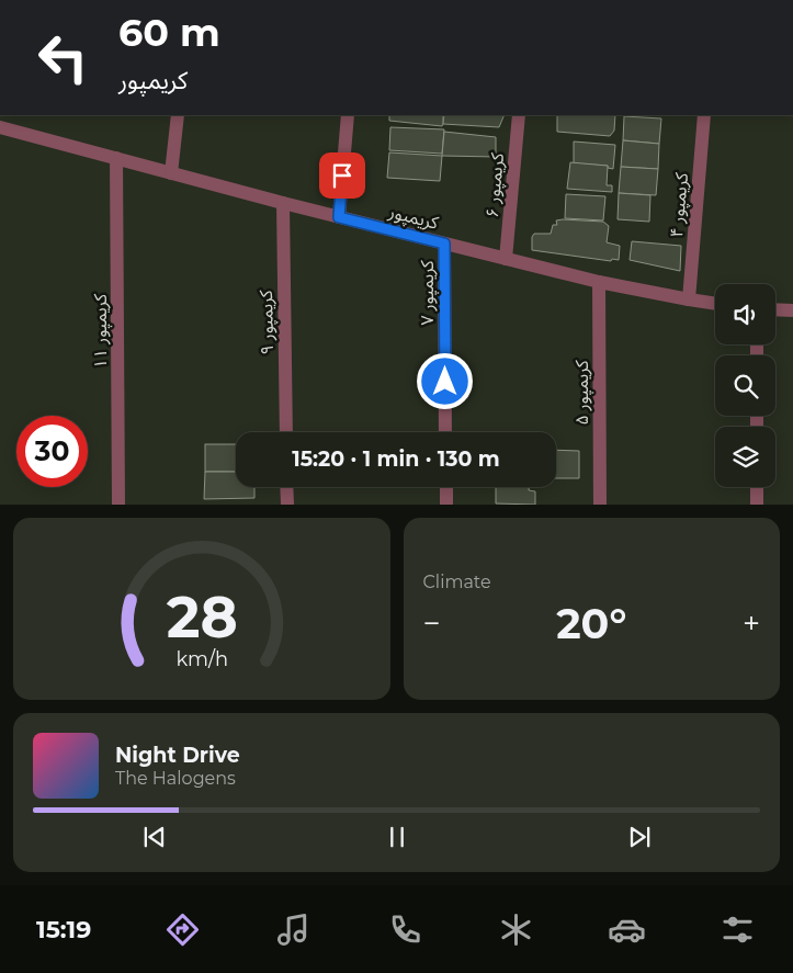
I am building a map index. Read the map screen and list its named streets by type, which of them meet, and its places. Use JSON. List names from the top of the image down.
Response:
{
  "streets": {
    "street": [
      "کریمپور ۶",
      "کریمپور ۴",
      "کریمپور",
      "کریمپور ۷",
      "کریمپور ۹",
      "کریمپور ۱۱",
      "کریمپور ۵"
    ]
  },
  "crossings": [
    ["کریمپور ۶", "کریمپور"],
    ["کریمپور ۴", "کریمپور"],
    ["کریمپور", "کریمپور ۷"],
    ["کریمپور", "کریمپور ۹"],
    ["کریمپور", "کریمپور ۱۱"],
    ["کریمپور", "کریمپور ۵"]
  ],
  "page": {
    "turn": ["60 m", "کریمپور"],
    "limit": "30",
    "trip": "15:20 · 1 min · 130 m",
    "tile": "Climate",
    "heat": ["−", "20°", "+"],
    "song": ["Night Drive", "The Halogens"],
    "tabs": "15:19",
    "gauge": ["28", "km/h"]
  }
}
